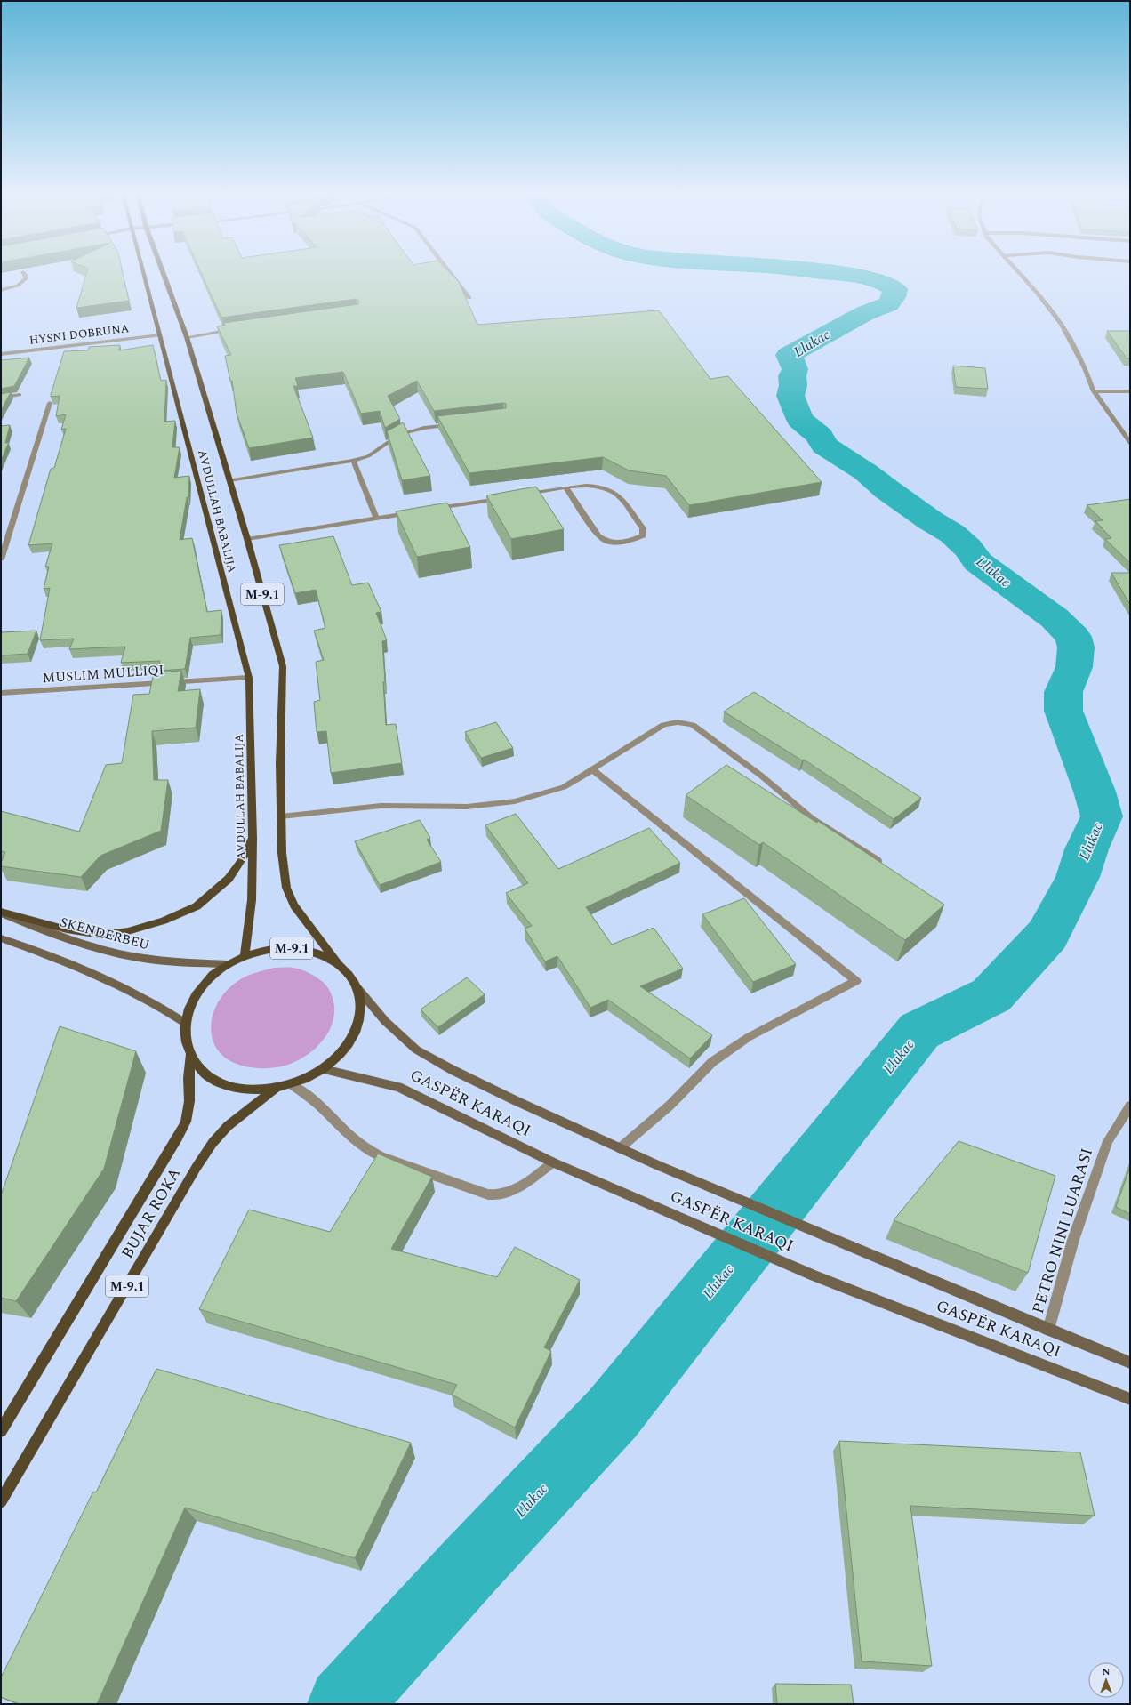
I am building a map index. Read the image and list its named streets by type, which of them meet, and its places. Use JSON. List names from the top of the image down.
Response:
{
  "streets": {
    "main road": [
      "AVDULLAH BABALIJA",
      "M-9.1",
      "SKËNDERBEU",
      "GASPËR KARAQI",
      "BUJAR ROKA"
    ],
    "street": ["HYSNI DOBRUNA", "MUSLIM MULLIQI", "PETRO NINI LUARASI"]
  },
  "crossings": [
    ["HYSNI DOBRUNA", "AVDULLAH BABALIJA"],
    ["AVDULLAH BABALIJA", "M-9.1"],
    ["AVDULLAH BABALIJA", "MUSLIM MULLIQI"],
    ["M-9.1", "SKËNDERBEU"],
    ["M-9.1", "GASPËR KARAQI"],
    ["M-9.1", "BUJAR ROKA"],
    ["GASPËR KARAQI", "PETRO NINI LUARASI"]
  ],
  "water": ["Llukac"],
  "north": "top"
}
